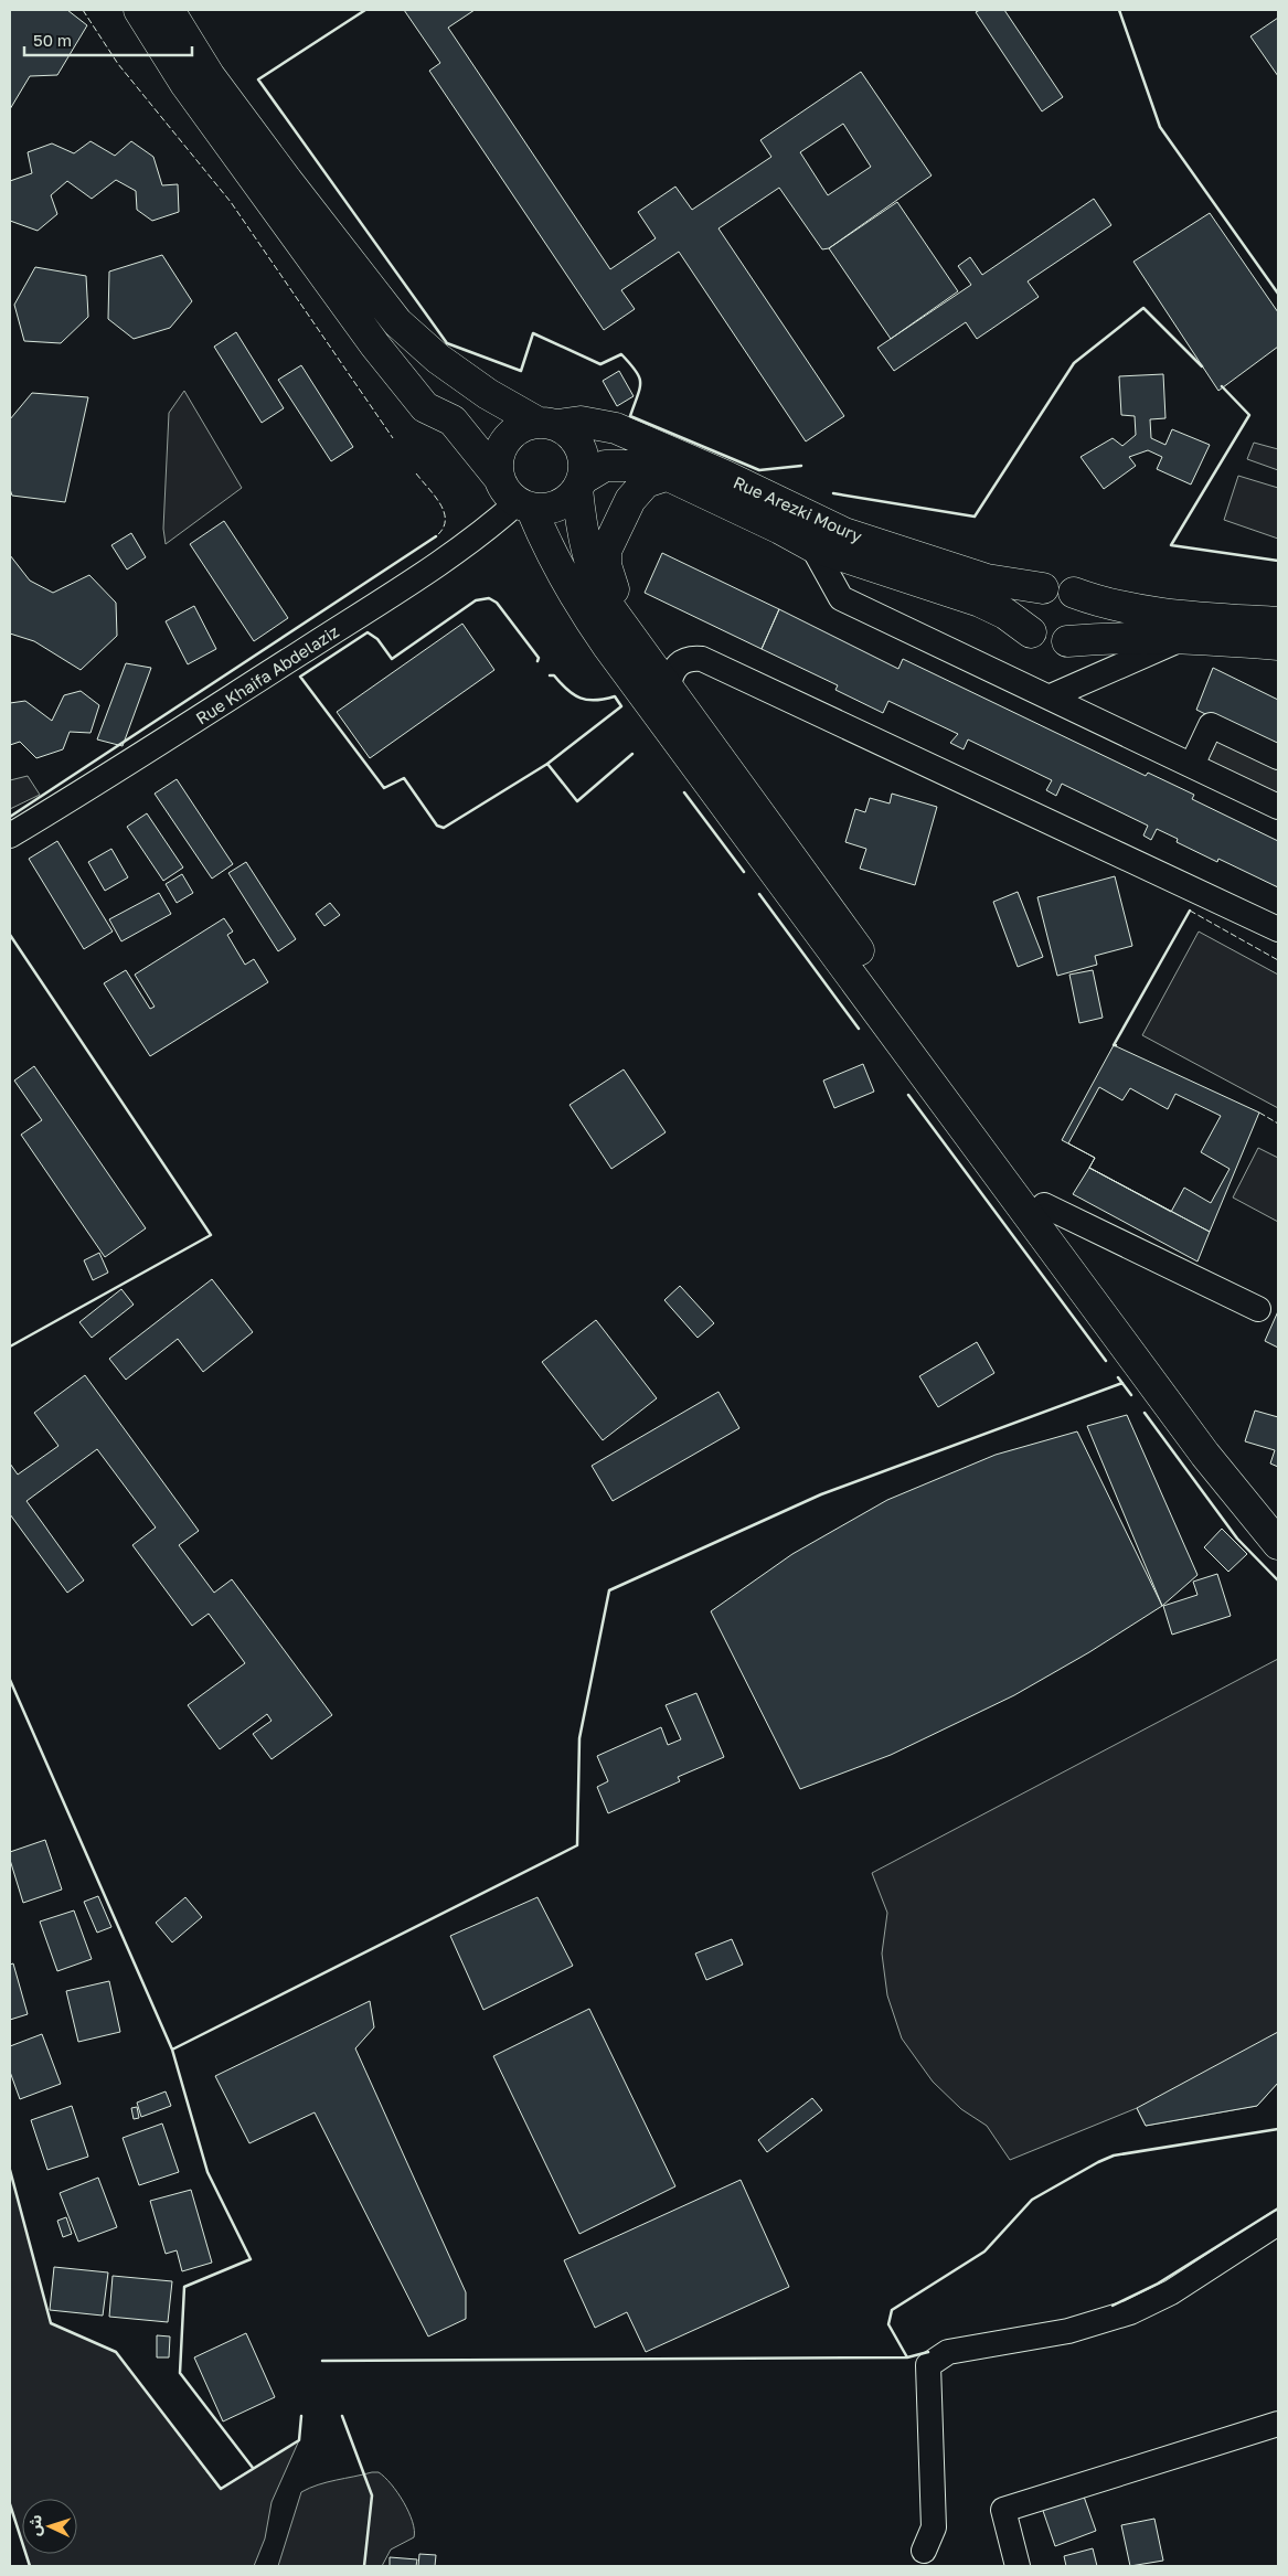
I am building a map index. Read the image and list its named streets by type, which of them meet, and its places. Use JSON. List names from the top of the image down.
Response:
{
  "streets": {
    "main road": ["Rue Arezki Moury"],
    "street": ["Rue Khaifa Abdelaziz"]
  },
  "crossings": [
    ["Rue Arezki Moury", "Rue Khaifa Abdelaziz"]
  ],
  "scale_bar": "50 m",
  "north": "left"
}
